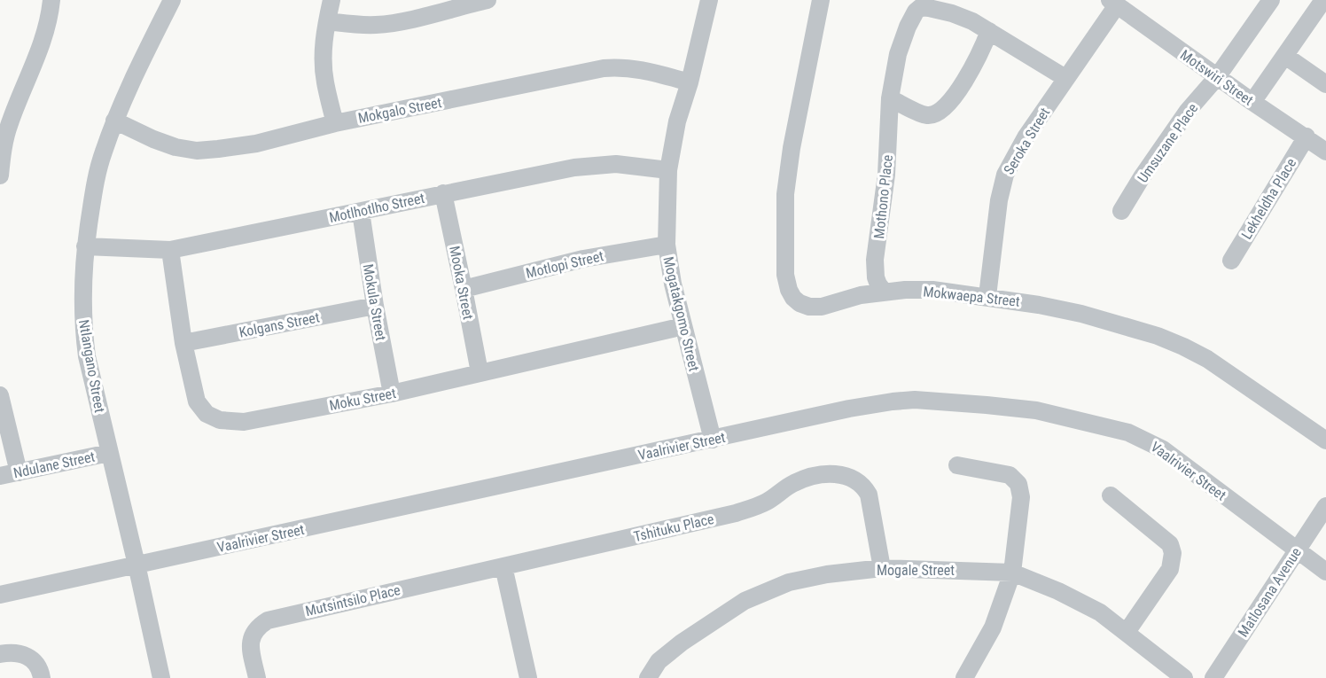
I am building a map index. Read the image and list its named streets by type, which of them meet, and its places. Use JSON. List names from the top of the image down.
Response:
{
  "streets": {
    "street": [
      "Motswiri Street",
      "Mokgalo Street",
      "Seroka Street",
      "Umsuzane Place",
      "Mothono Place",
      "Lekheldha Place",
      "Motlhotlho Street",
      "Motlopi Street",
      "Mooka Street",
      "Mokwaepa Street",
      "Mokula Street",
      "Mogatakgomo Street",
      "Kolgans Street",
      "Ntlangano Street",
      "Moku Street",
      "Vaalrivier Street",
      "Ndulane Street",
      "Tshituku Place",
      "Mogale Street",
      "Matlosana Avenue",
      "Mutsintsilo Place"
    ]
  },
  "crossings": [
    ["Motswiri Street", "Seroka Street"],
    ["Motswiri Street", "Umsuzane Place"],
    ["Motswiri Street", "Lekheldha Place"],
    ["Mokgalo Street", "Mogatakgomo Street"],
    ["Mokgalo Street", "Ntlangano Street"],
    ["Seroka Street", "Mothono Place"],
    ["Seroka Street", "Mokwaepa Street"],
    ["Mothono Place", "Mokwaepa Street"],
    ["Motlhotlho Street", "Mooka Street"],
    ["Motlhotlho Street", "Mokula Street"],
    ["Motlhotlho Street", "Mogatakgomo Street"],
    ["Motlhotlho Street", "Ntlangano Street"],
    ["Motlhotlho Street", "Moku Street"],
    ["Motlopi Street", "Mooka Street"],
    ["Motlopi Street", "Mogatakgomo Street"],
    ["Mooka Street", "Moku Street"],
    ["Mokula Street", "Kolgans Street"],
    ["Mokula Street", "Moku Street"],
    ["Mogatakgomo Street", "Moku Street"],
    ["Mogatakgomo Street", "Vaalrivier Street"],
    ["Kolgans Street", "Moku Street"],
    ["Ntlangano Street", "Vaalrivier Street"],
    ["Ntlangano Street", "Ndulane Street"],
    ["Vaalrivier Street", "Matlosana Avenue"],
    ["Tshituku Place", "Mogale Street"],
    ["Tshituku Place", "Mutsintsilo Place"]
  ]
}
